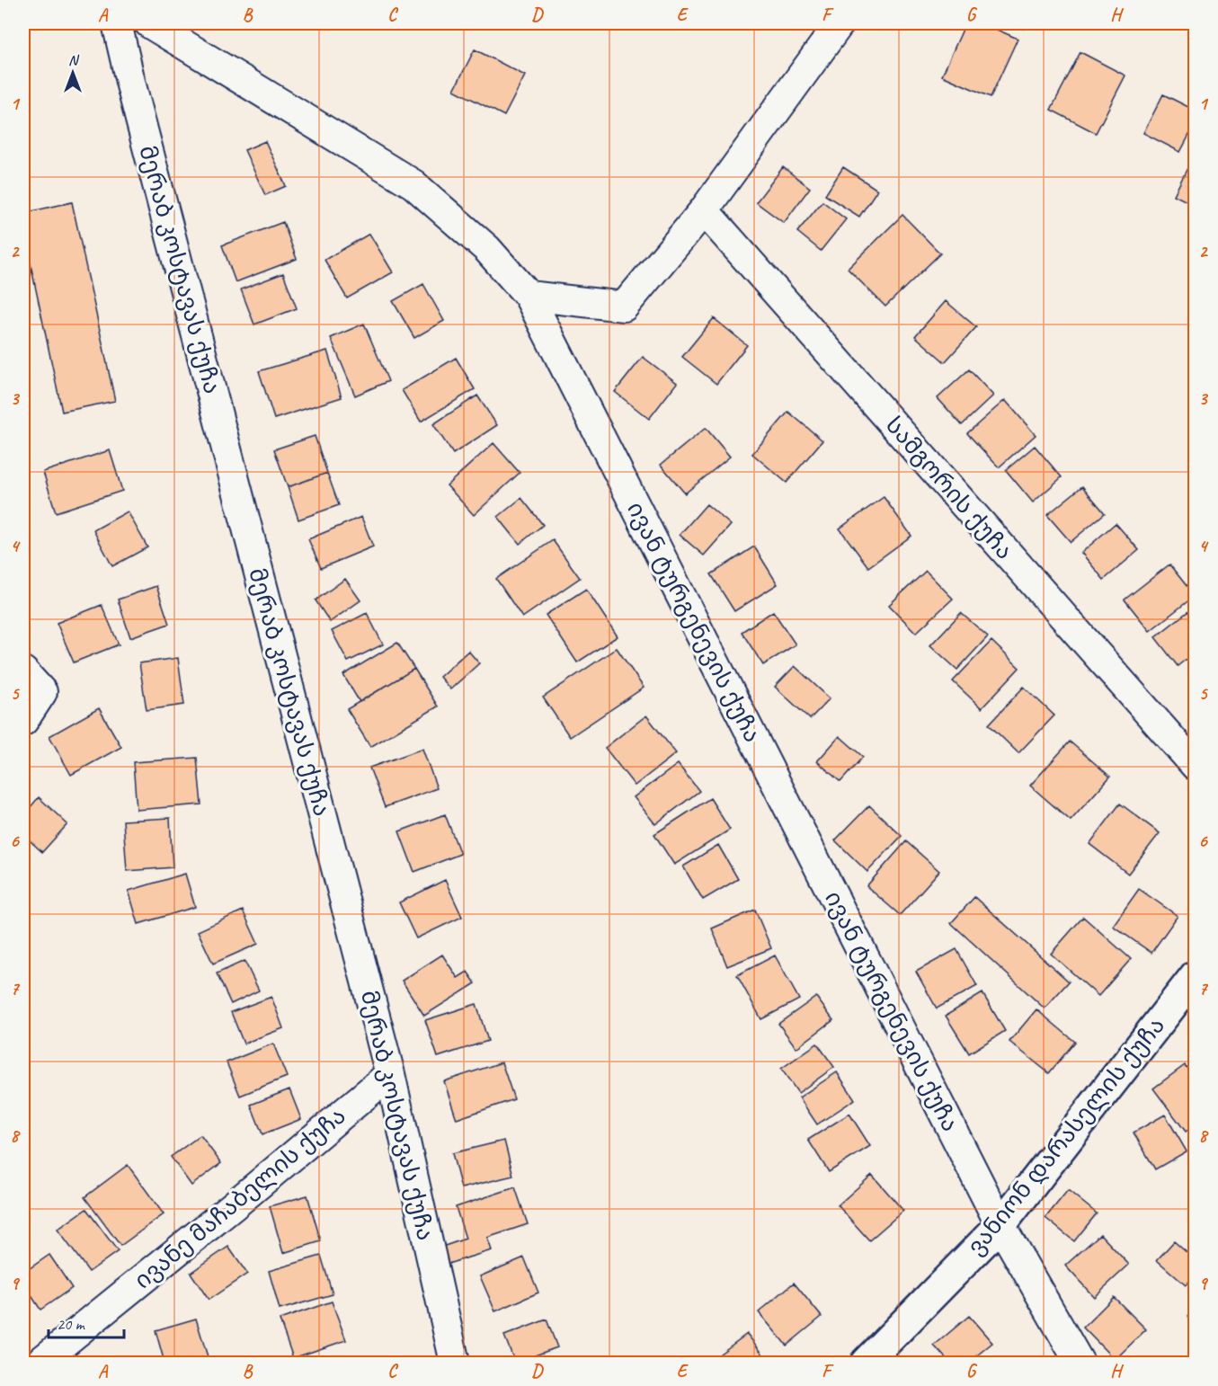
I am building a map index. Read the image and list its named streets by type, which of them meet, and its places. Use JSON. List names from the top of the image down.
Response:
{
  "streets": {
    "street": [
      "მერაბ კოსტავას ქუჩა",
      "სამგორის ქუჩა",
      "ივან ტურგენევის ქუჩა",
      "ვანიონ დარასელის ქუჩა",
      "ივანე მაჩაბელის ქუჩა"
    ]
  },
  "crossings": [
    ["მერაბ კოსტავას ქუჩა", "ივანე მაჩაბელის ქუჩა"],
    ["ივან ტურგენევის ქუჩა", "ვანიონ დარასელის ქუჩა"]
  ],
  "scale_bar": "20 m",
  "north": "top",
  "grid": {
    "columns": [
      "A",
      "B",
      "C",
      "D",
      "E",
      "F",
      "G",
      "H"
    ],
    "rows": [
      "1",
      "2",
      "3",
      "4",
      "5",
      "6",
      "7",
      "8",
      "9"
    ]
  }
}
